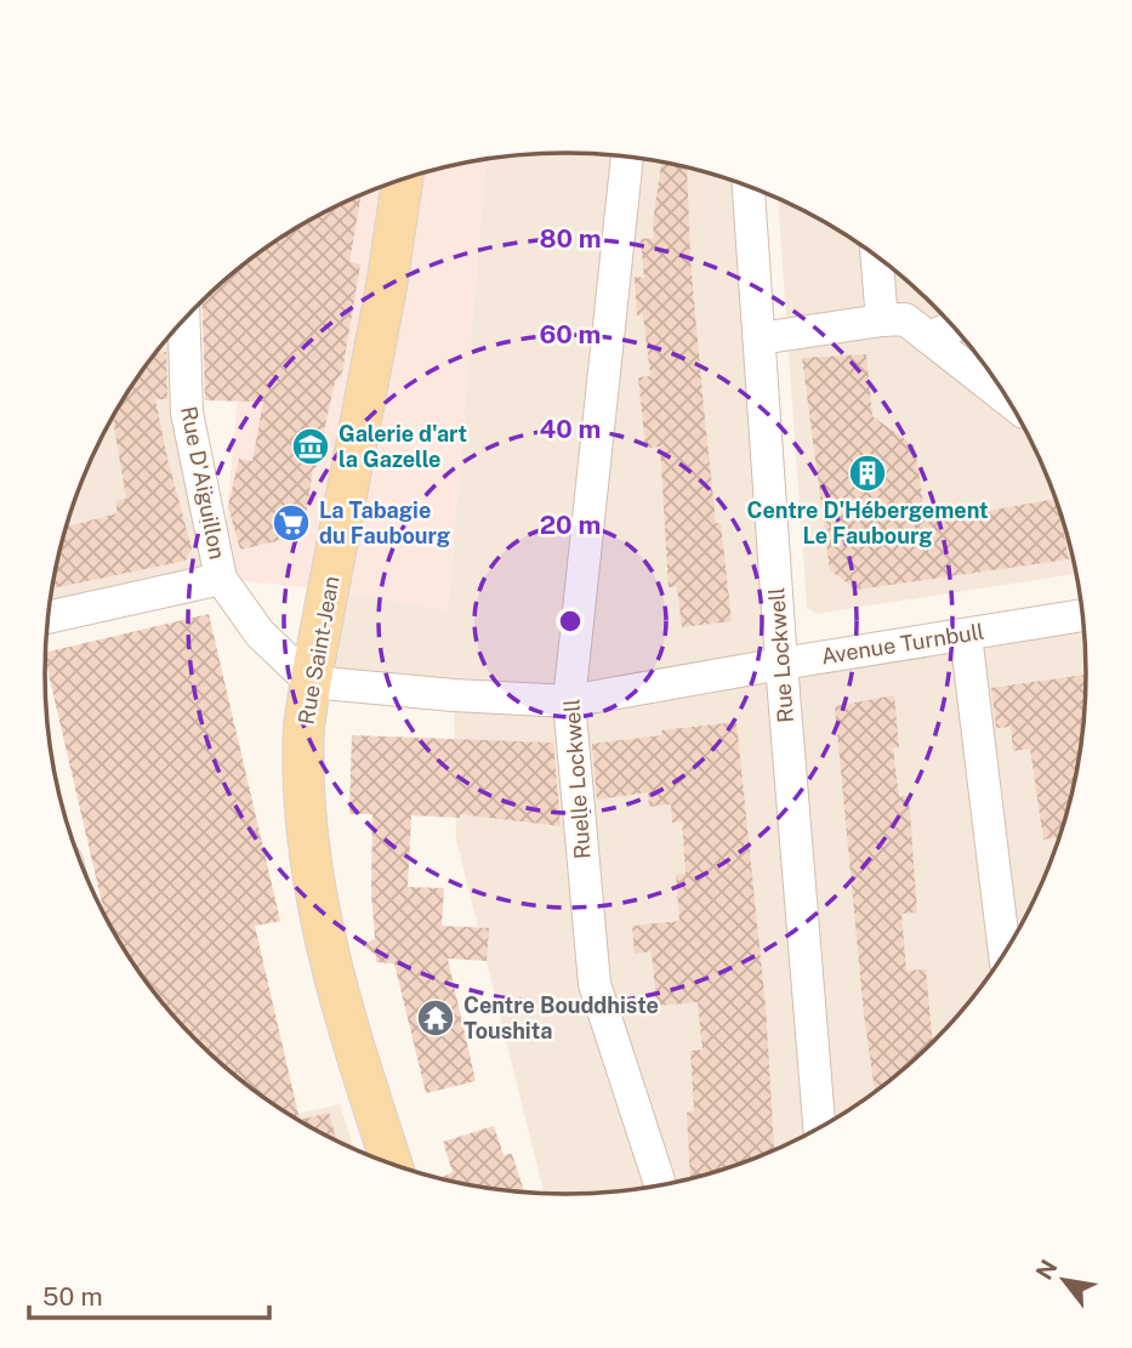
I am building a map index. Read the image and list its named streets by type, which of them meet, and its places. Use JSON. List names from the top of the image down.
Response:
{
  "streets": {
    "main road": ["Rue Saint-Jean"],
    "street": [
      "Rue D'Aiguillon",
      "Avenue Turnbull",
      "Rue Lockwell",
      "Ruelle Lockwell"
    ]
  },
  "crossings": [
    ["Rue D'Aiguillon", "Avenue Turnbull"],
    ["Rue D'Aiguillon", "Rue Saint-Jean"],
    ["Avenue Turnbull", "Rue Saint-Jean"],
    ["Avenue Turnbull", "Rue Lockwell"],
    ["Avenue Turnbull", "Ruelle Lockwell"]
  ],
  "places": {
    "museum": ["Galerie d'art la Gazelle"],
    "building": ["Centre D'Hébergement Le Faubourg"],
    "supermarket": ["La Tabagie du Faubourg"],
    "temple": ["Centre Bouddhiste Toushita"]
  },
  "scale_bar": "50 m",
  "north": "top left",
  "rings": [
    "80 m",
    "60 m",
    "40 m",
    "20 m"
  ]
}
